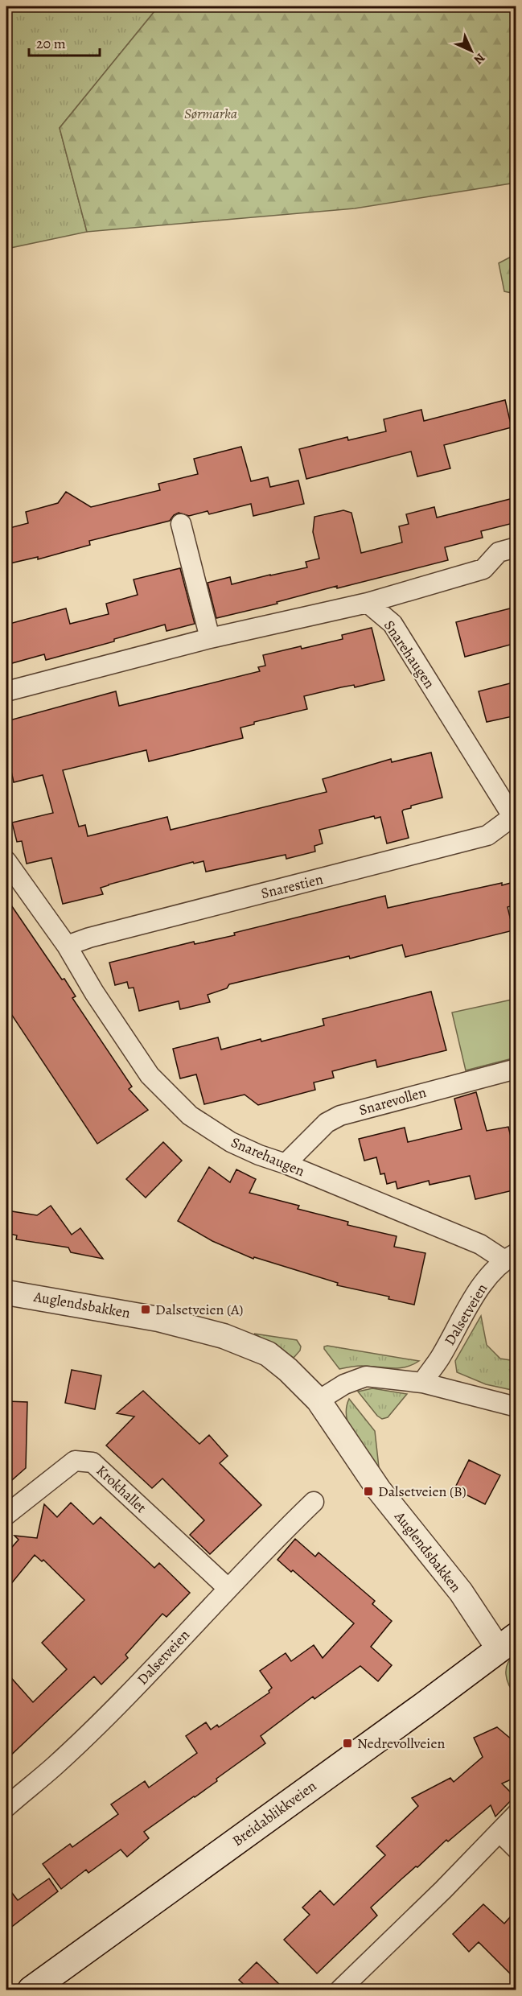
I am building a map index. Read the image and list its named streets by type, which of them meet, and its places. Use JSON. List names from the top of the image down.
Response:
{
  "streets": {
    "main road": ["Breidablikkveien"],
    "street": [
      "Snarehaugen",
      "Snarestien",
      "Snarevollen",
      "Auglendsbakken",
      "Dalsetveien",
      "Krokhallet"
    ]
  },
  "crossings": [
    ["Snarehaugen", "Snarestien"],
    ["Snarehaugen", "Snarevollen"],
    ["Snarehaugen", "Dalsetveien"],
    ["Auglendsbakken", "Breidablikkveien"],
    ["Dalsetveien", "Krokhallet"]
  ],
  "parks": ["Sørmarka"],
  "places": {
    "transit": ["Dalsetveien (A)", "Dalsetveien (B)", "Nedrevollveien"]
  },
  "scale_bar": "20 m",
  "north": "bottom right"
}
